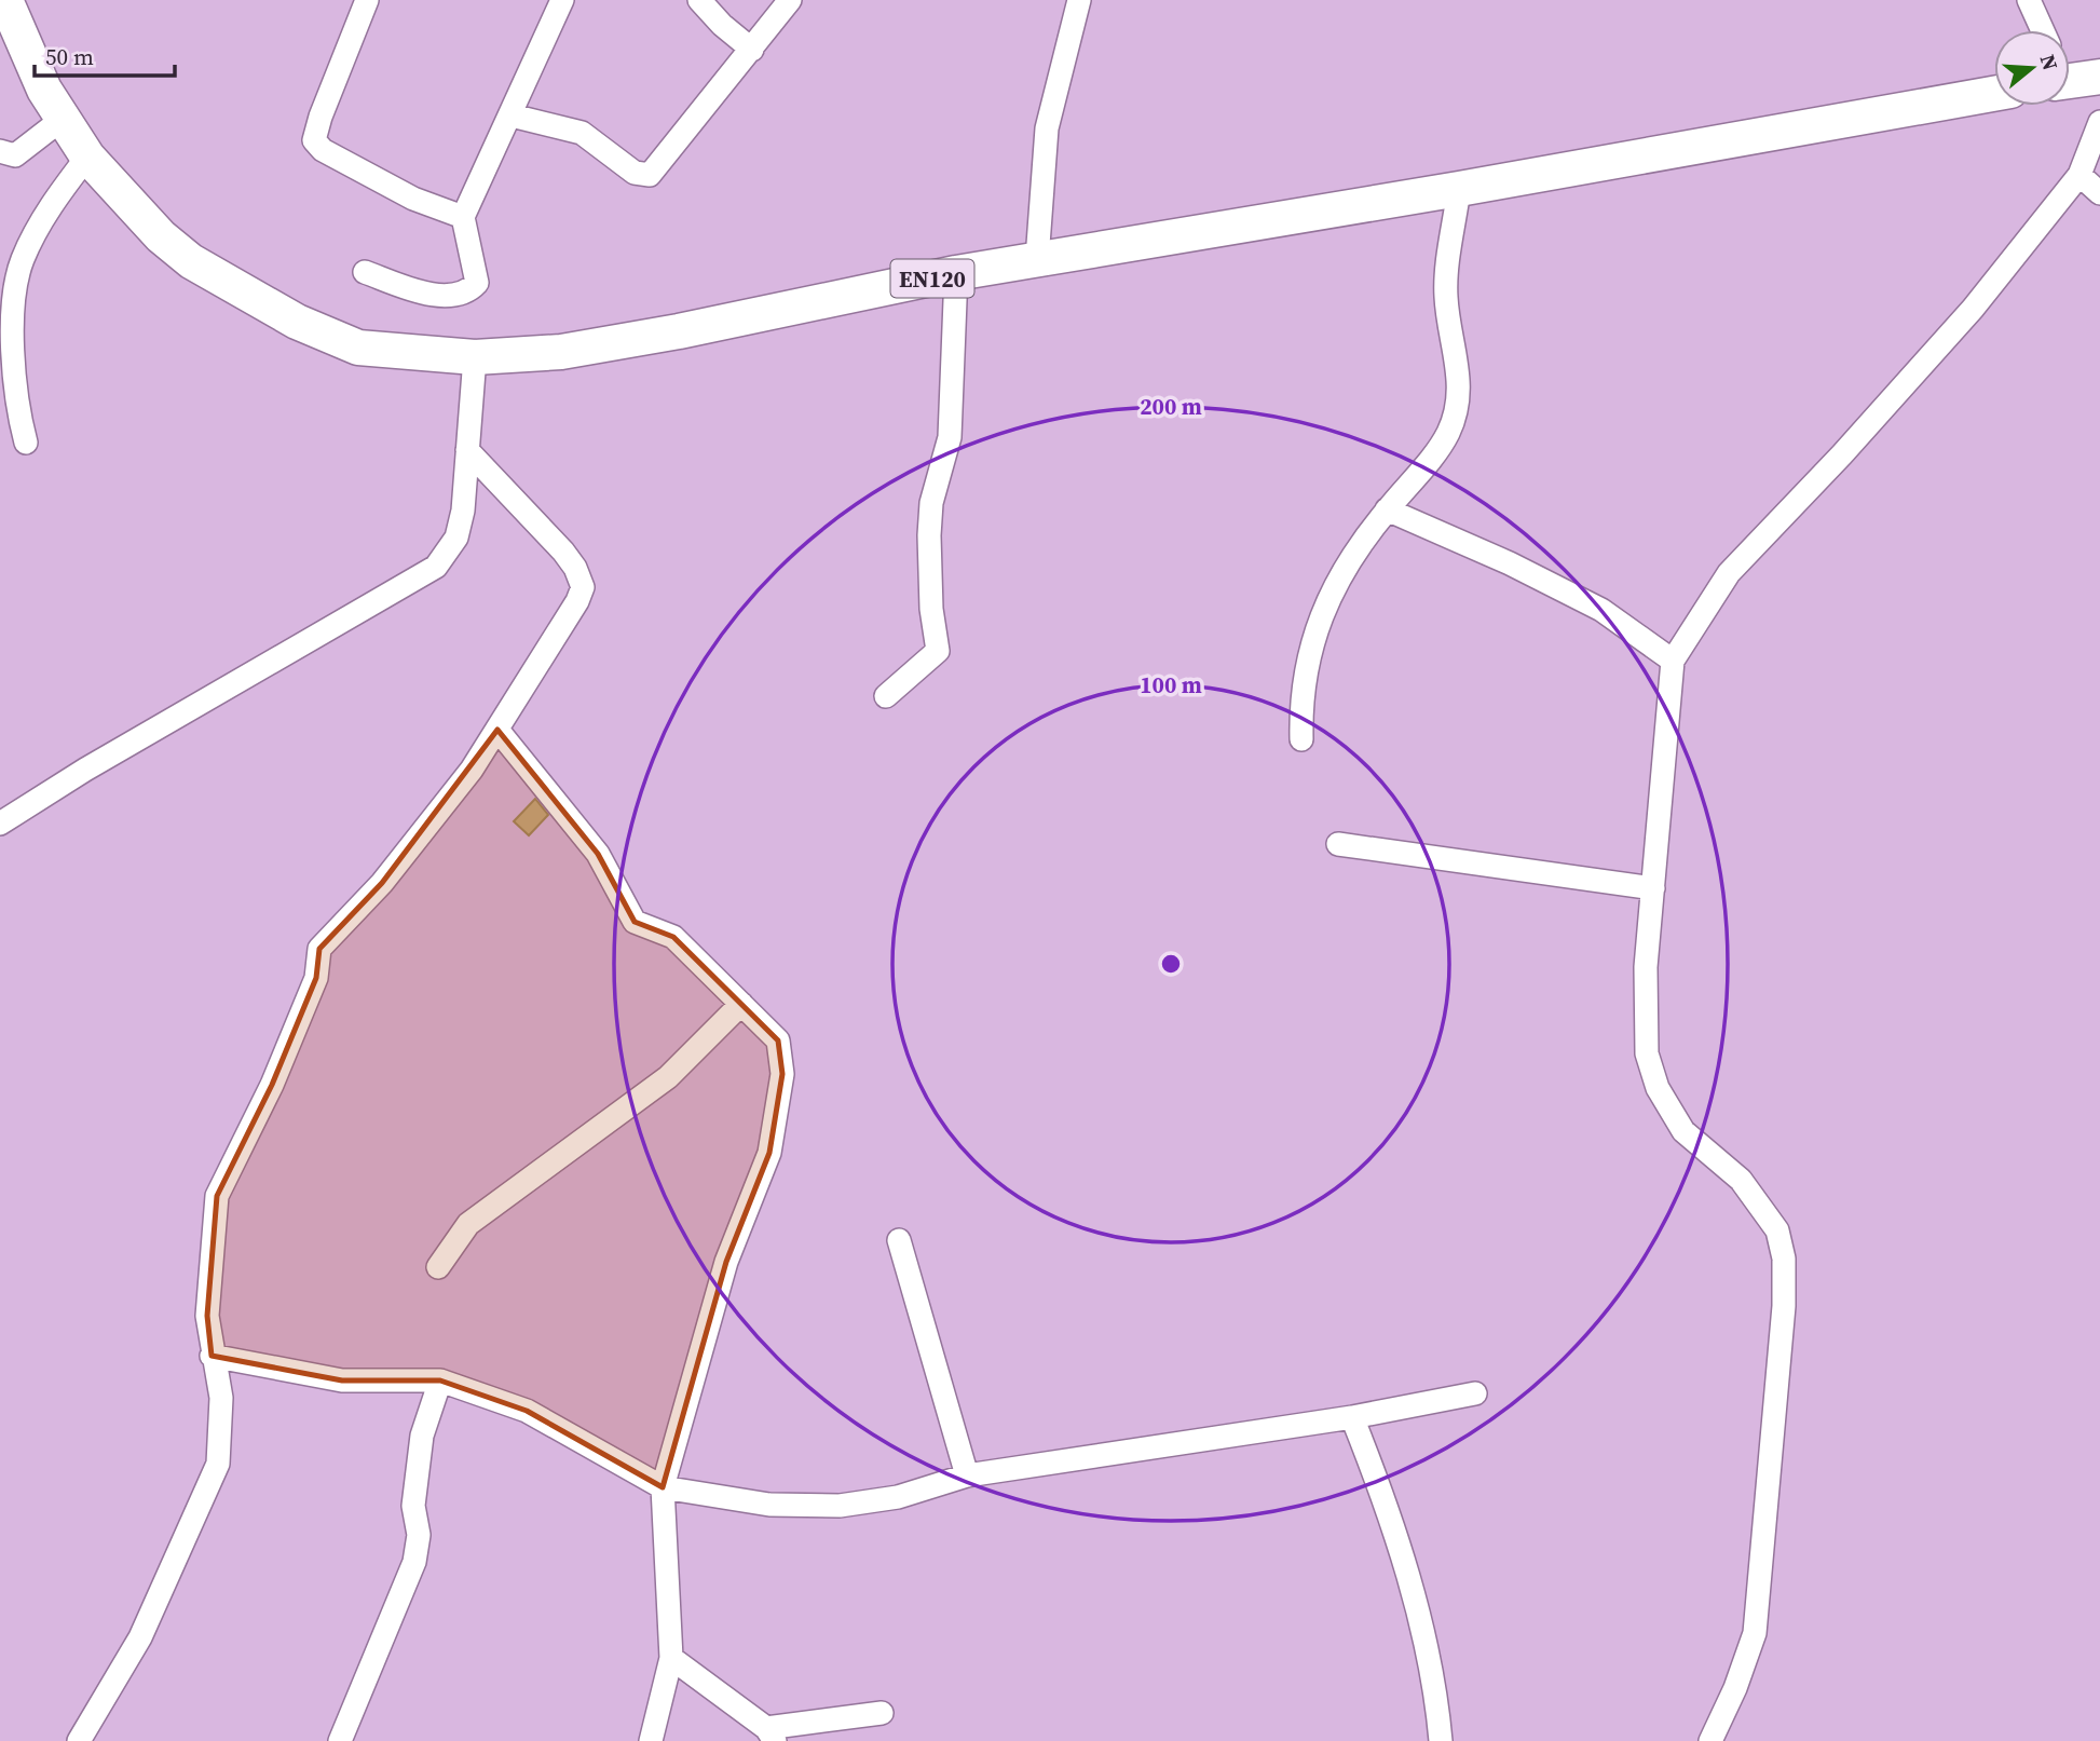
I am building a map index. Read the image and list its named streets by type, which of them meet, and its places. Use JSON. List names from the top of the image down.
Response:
{
  "streets": {
    "highway": ["EN120"]
  },
  "scale_bar": "50 m",
  "north": "right",
  "rings": ["200 m", "100 m"]
}
